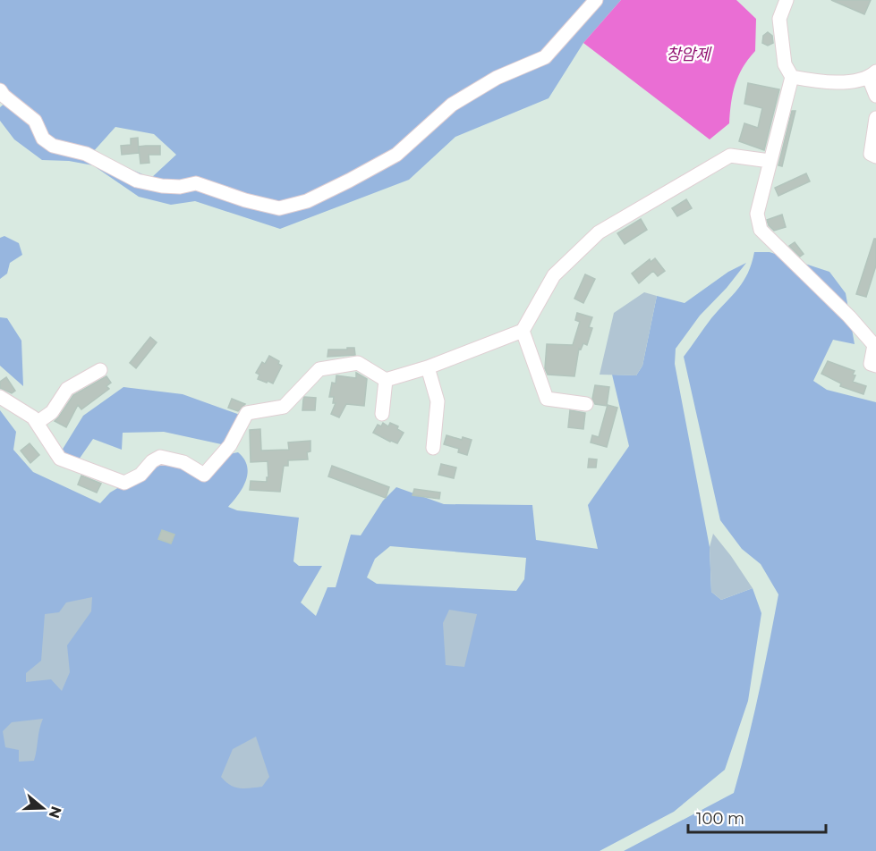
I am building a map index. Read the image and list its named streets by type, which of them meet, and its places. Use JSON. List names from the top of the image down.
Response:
{
  "water": ["창암제"],
  "scale_bar": "100 m",
  "north": "right"
}
